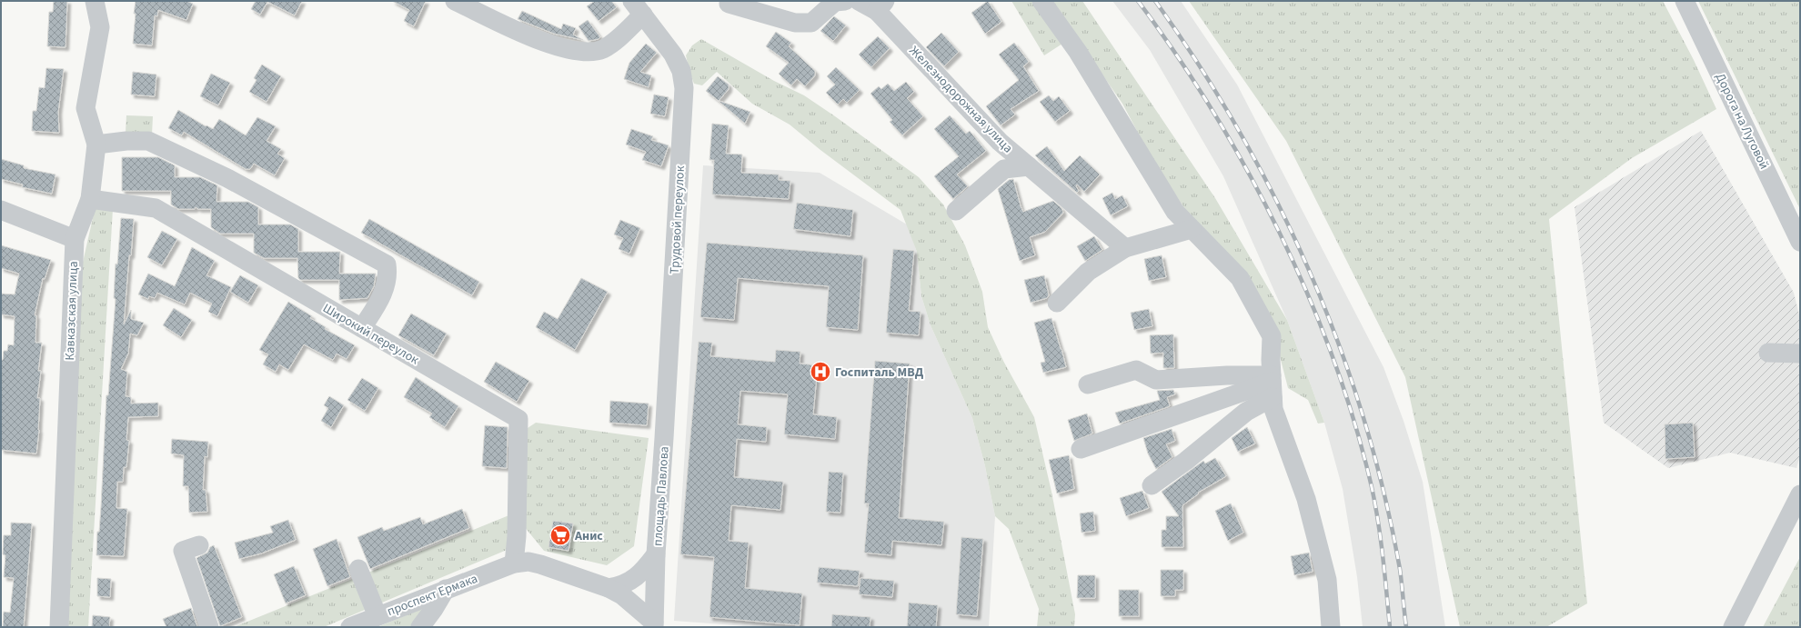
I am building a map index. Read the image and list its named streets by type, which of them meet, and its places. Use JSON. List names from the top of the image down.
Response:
{
  "streets": {
    "street": [
      "Железнодорожная улица",
      "Дорога на Луговой",
      "Трудовой переулок",
      "Кавказская улица",
      "Широкий переулок",
      "площадь Павлова",
      "проспект Ермака"
    ]
  },
  "crossings": [
    ["Трудовой переулок", "площадь Павлова"],
    ["Кавказская улица", "Широкий переулок"],
    ["Широкий переулок", "площадь Павлова"],
    ["Широкий переулок", "проспект Ермака"],
    ["площадь Павлова", "проспект Ермака"]
  ],
  "places": {
    "hospital": ["Госпиталь МВД"],
    "supermarket": ["Анис"]
  }
}
